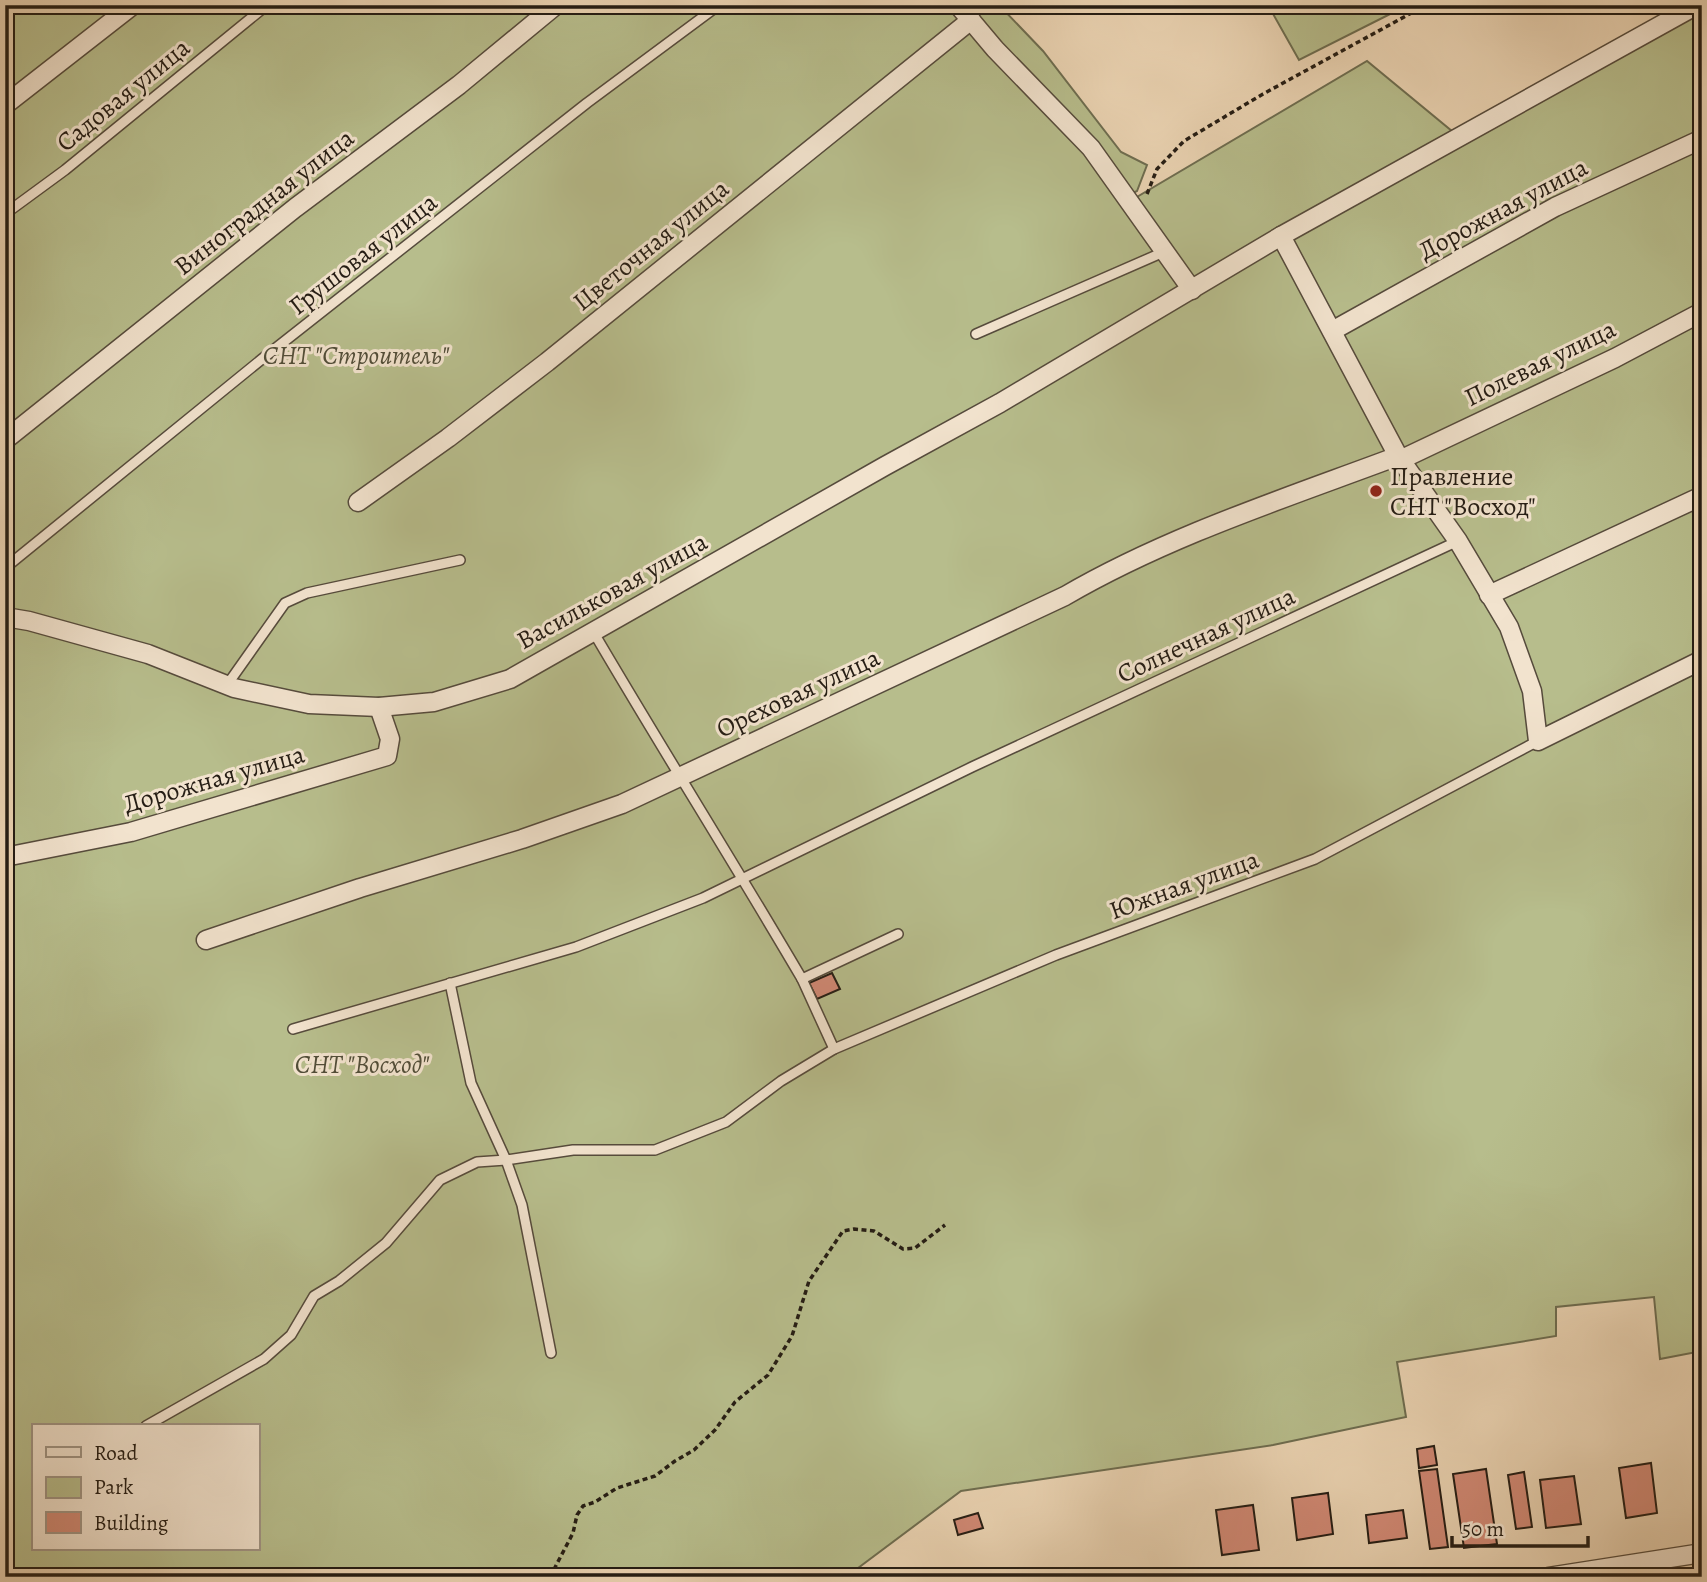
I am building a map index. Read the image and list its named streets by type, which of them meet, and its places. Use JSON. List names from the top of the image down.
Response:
{
  "streets": {
    "street": [
      "Виноградная улица",
      "Дорожная улица",
      "Цветочная улица",
      "Полевая улица",
      "Васильковая улица",
      "Ореховая улица"
    ],
    "lane": [
      "Садовая улица",
      "Грушовая улица",
      "Солнечная улица",
      "Южная улица"
    ]
  },
  "crossings": [
    ["Дорожная улица", "Васильковая улица"],
    ["Полевая улица", "Ореховая улица"]
  ],
  "parks": ["СНТ \"Строитель\"", "СНТ \"Восход\""],
  "places": ["Правление СНТ \"Восход\""],
  "legend": ["Road", "Park", "Building"],
  "scale_bar": "50 m"
}
